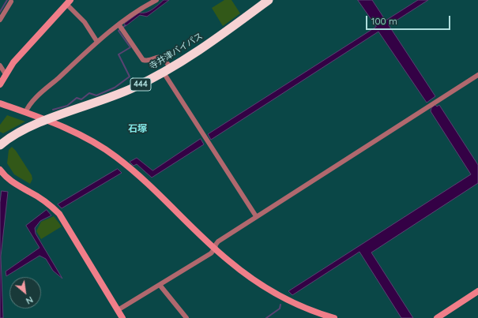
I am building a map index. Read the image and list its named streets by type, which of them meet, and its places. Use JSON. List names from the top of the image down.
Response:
{
  "streets": {
    "highway": ["寺井津バイパス", "444"]
  },
  "districts": ["石塚"],
  "scale_bar": "100 m",
  "north": "bottom right"
}
